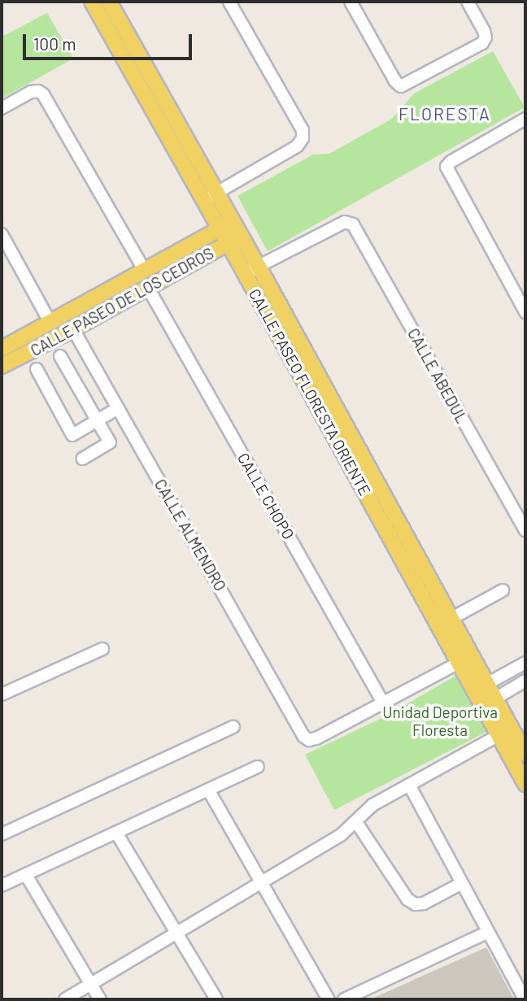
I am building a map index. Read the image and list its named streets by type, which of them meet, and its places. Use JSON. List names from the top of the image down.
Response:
{
  "streets": {
    "main road": ["CALLE PASEO DE LOS CEDROS", "CALLE PASEO FLORESTA ORIENTE"],
    "street": ["CALLE ABEDUL", "CALLE CHOPO", "CALLE ALMENDRO"]
  },
  "crossings": [
    ["CALLE PASEO DE LOS CEDROS", "CALLE PASEO FLORESTA ORIENTE"],
    ["CALLE PASEO DE LOS CEDROS", "CALLE CHOPO"],
    ["CALLE PASEO DE LOS CEDROS", "CALLE ALMENDRO"],
    ["CALLE ABEDUL", "CALLE PASEO FLORESTA ORIENTE"],
    ["CALLE CHOPO", "CALLE ALMENDRO"]
  ],
  "districts": ["FLORESTA"],
  "parks": ["Unidad Deportiva Floresta"],
  "scale_bar": "100 m"
}
